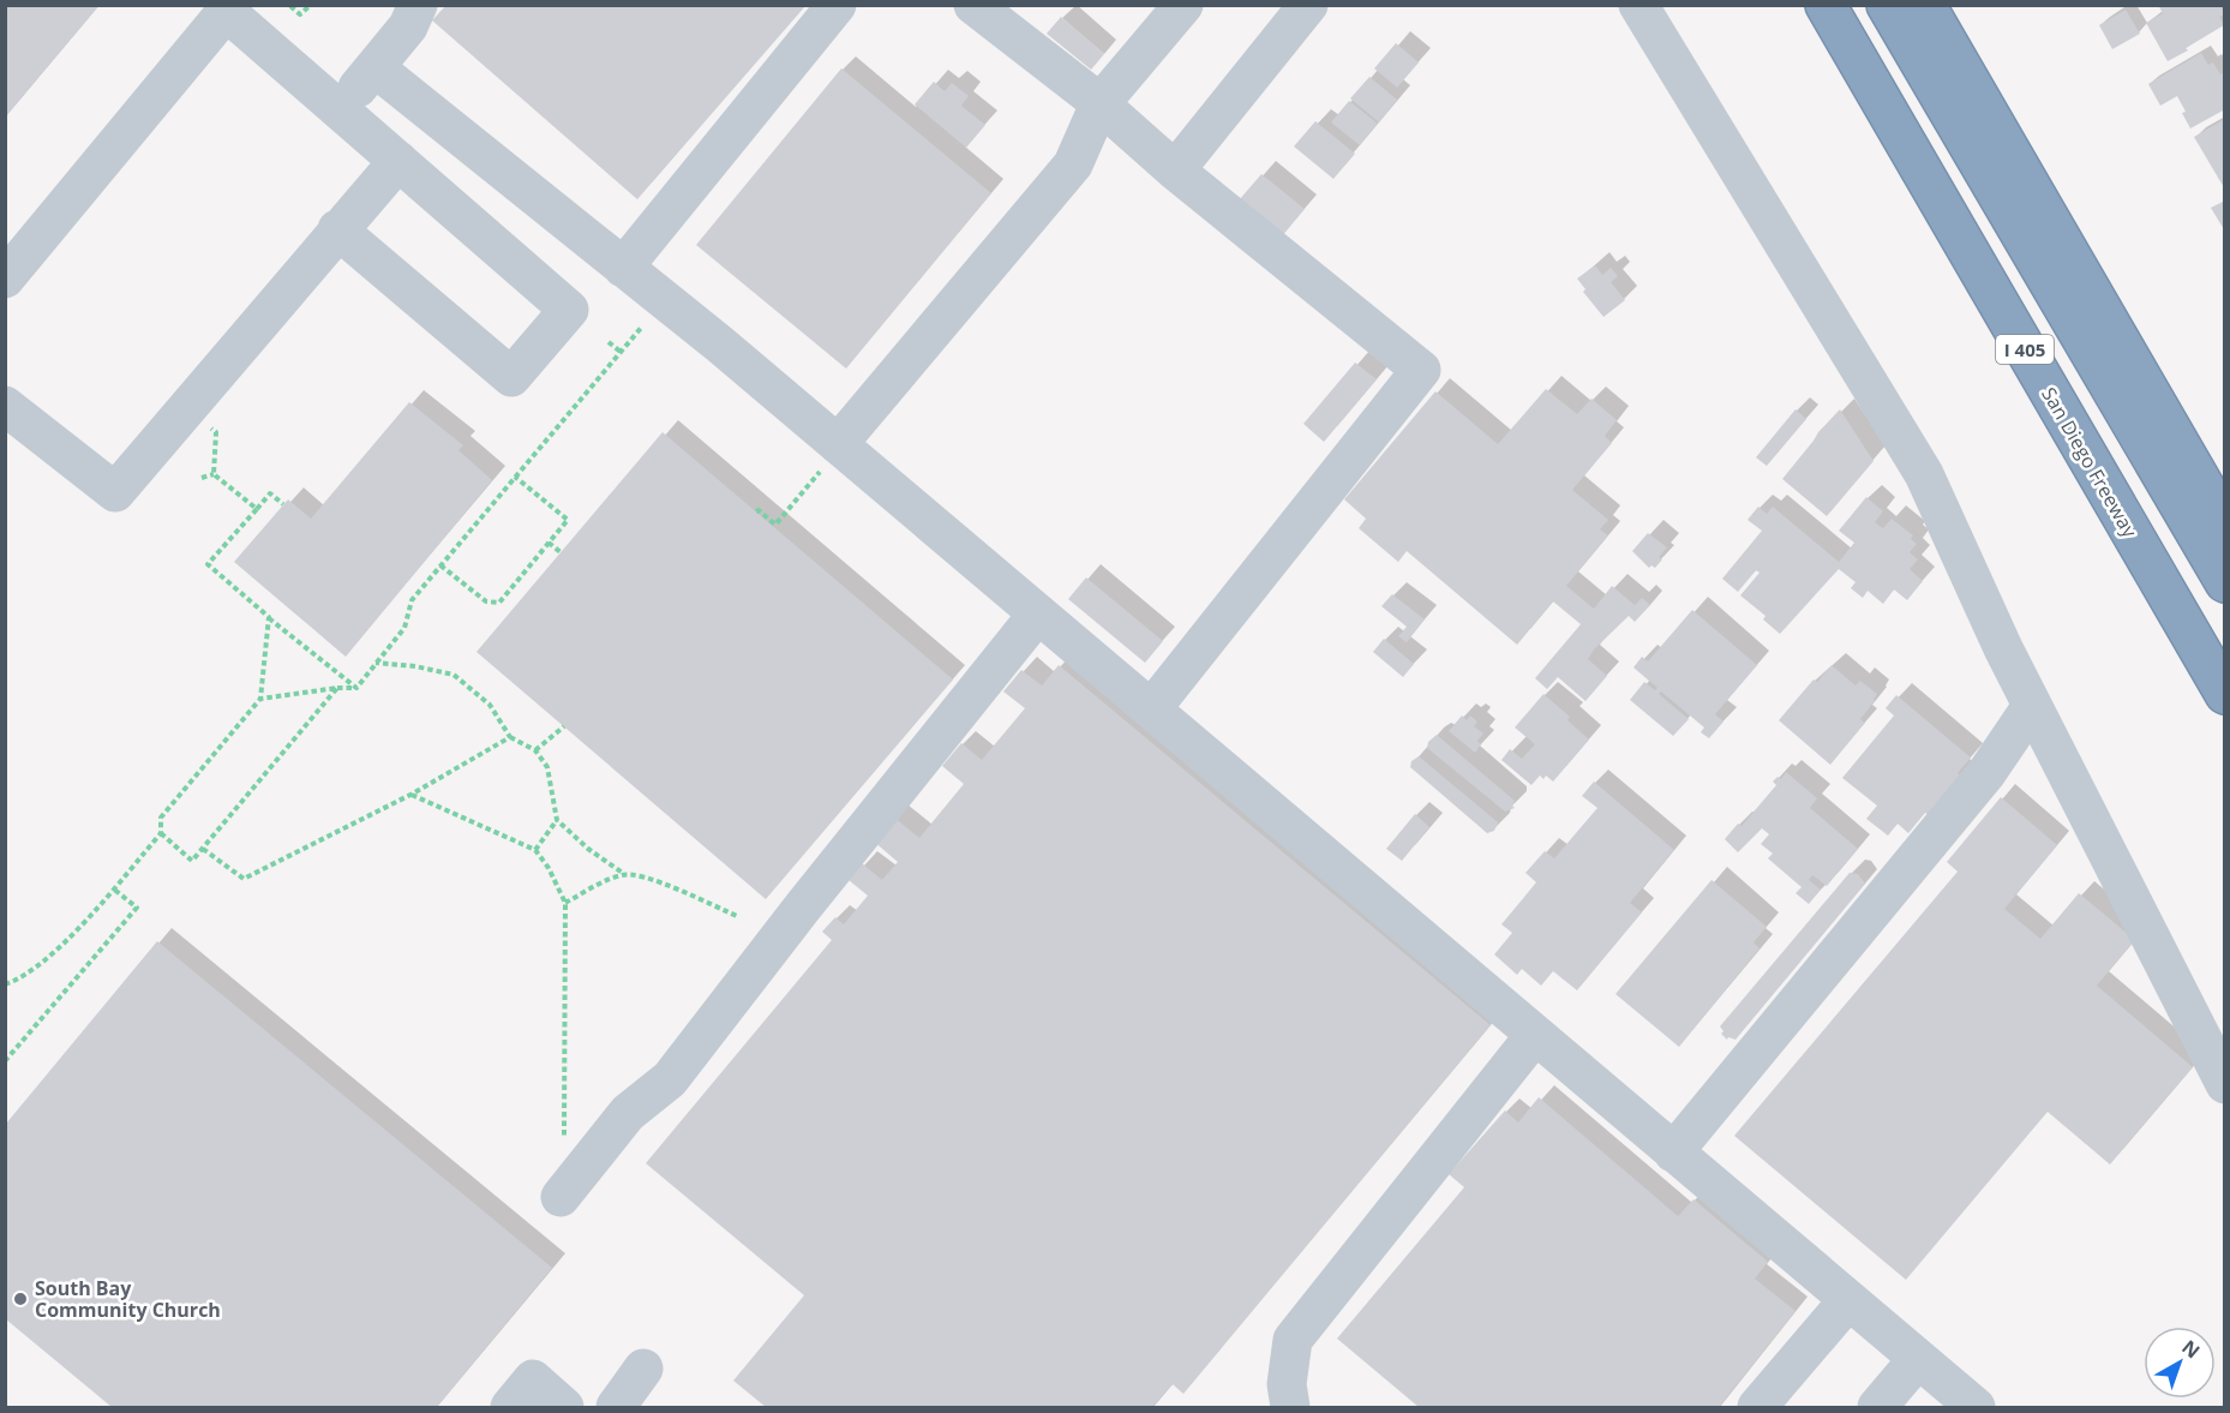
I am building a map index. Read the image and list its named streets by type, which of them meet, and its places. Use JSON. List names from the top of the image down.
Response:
{
  "streets": {
    "highway": ["I 405", "San Diego Freeway"]
  },
  "places": ["South Bay Community Church"],
  "north": "top right"
}
